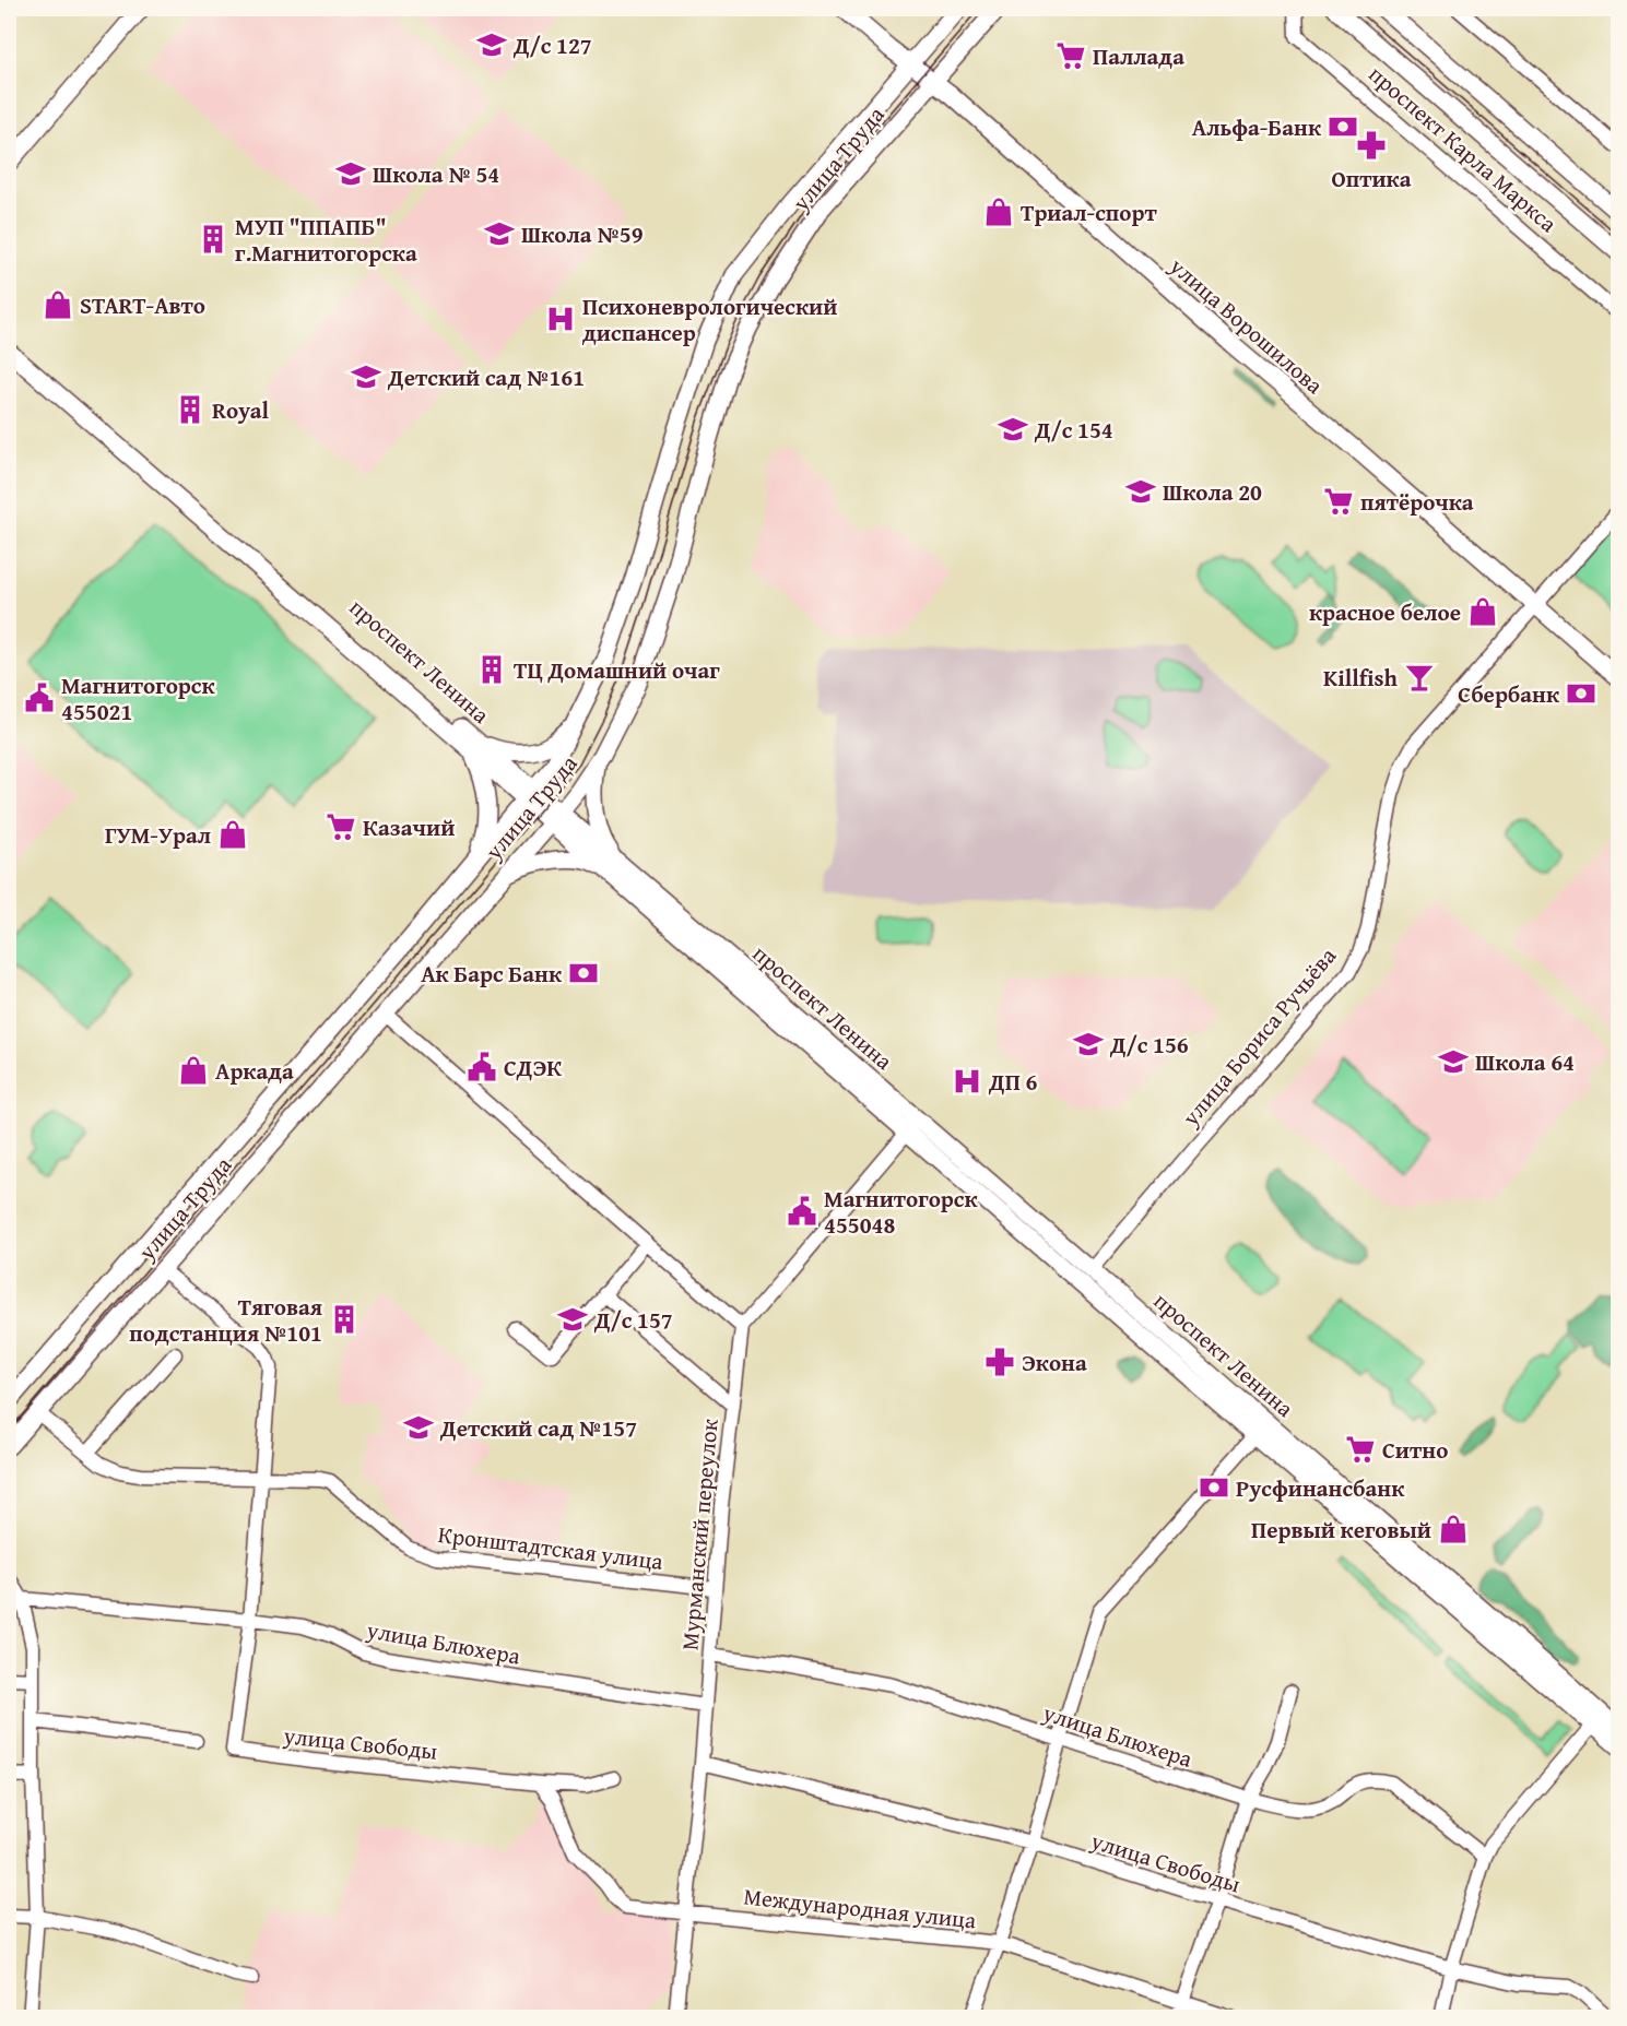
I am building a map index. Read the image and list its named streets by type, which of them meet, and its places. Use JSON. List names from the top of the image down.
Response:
{
  "streets": {
    "main road": [
      "проспект Карла Маркса",
      "улица Труда",
      "улица Ворошилова",
      "проспект Ленина"
    ],
    "street": [
      "улица Бориса Ручьёва",
      "Мурманский переулок",
      "Кронштадтская улица",
      "улица Блюхера",
      "улица Свободы",
      "Международная улица"
    ]
  },
  "crossings": [
    ["улица Труда", "улица Ворошилова"],
    ["улица Труда", "проспект Ленина"],
    ["улица Труда", "Кронштадтская улица"],
    ["улица Ворошилова", "улица Бориса Ручьёва"],
    ["проспект Ленина", "улица Бориса Ручьёва"],
    ["Мурманский переулок", "Кронштадтская улица"],
    ["Мурманский переулок", "улица Блюхера"],
    ["Мурманский переулок", "улица Свободы"],
    ["Мурманский переулок", "Международная улица"],
    ["улица Блюхера", "улица Свободы"],
    ["улица Свободы", "Международная улица"]
  ],
  "places": {
    "school or university": [
      "Д/с 127",
      "Школа № 54",
      "Школа №59",
      "Детский сад №161",
      "Д/с 154",
      "Школа 20",
      "Д/с 156",
      "Школа 64",
      "Д/с 157",
      "Детский сад №157"
    ],
    "supermarket": [
      "Паллада",
      "пятёрочка",
      "Казачий",
      "Ситно"
    ],
    "bank": [
      "Альфа-Банк",
      "Сбербанк",
      "Ак Барс Банк",
      "Русфинансбанк"
    ],
    "pharmacy": ["Оптика", "Экона"],
    "shop": [
      "Триал-спорт",
      "START-Авто",
      "красное белое",
      "ГУМ-Урал",
      "Аркада",
      "Первый кеговый"
    ],
    "building": [
      "МУП \"ППАПБ\" г.Магнитогорска",
      "Royal",
      "ТЦ Домашний очаг",
      "Тяговая подстанция №101"
    ],
    "hospital": ["Психоневрологический диспансер", "ДП 6"],
    "bar": ["Killfish"],
    "public building": ["Магнитогорск 455021", "СДЭК", "Магнитогорск 455048"]
  }
}
